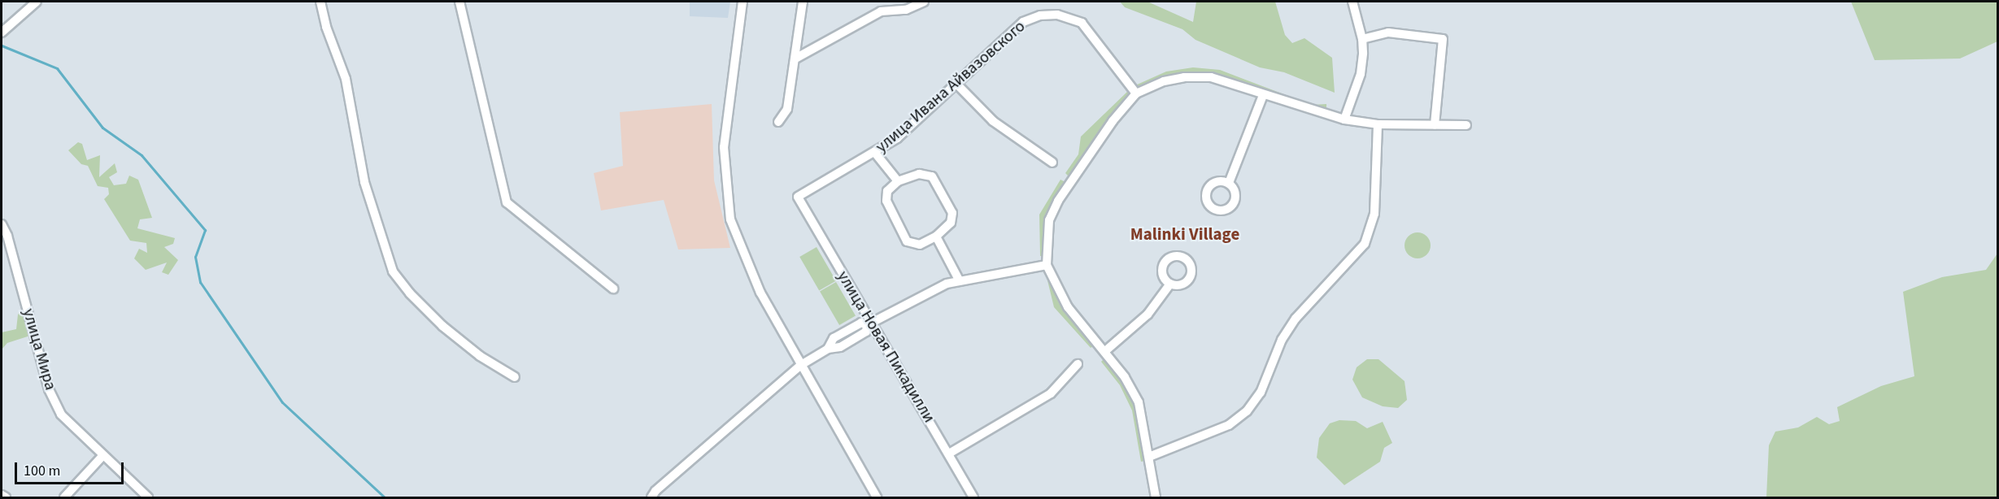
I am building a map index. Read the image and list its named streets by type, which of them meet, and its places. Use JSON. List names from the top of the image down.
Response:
{
  "streets": {
    "street": ["улица Ивана Айвазовского", "улица Новая Пикадилли", "улица Мира"]
  },
  "crossings": [
    ["улица Ивана Айвазовского", "улица Новая Пикадилли"]
  ],
  "districts": ["Malinki Village"],
  "scale_bar": "100 m"
}
